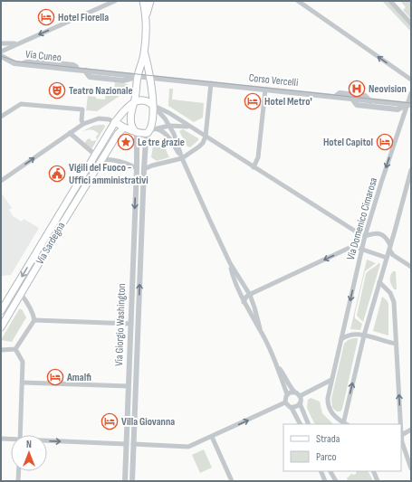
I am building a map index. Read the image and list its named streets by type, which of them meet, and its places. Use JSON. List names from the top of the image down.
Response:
{
  "streets": {
    "main road": ["Via Sardegna"],
    "street": [
      "Via Cuneo",
      "Corso Vercelli",
      "Via Domenico Cimarosa",
      "Via Giorgio Washington"
    ]
  },
  "crossings": [
    ["Via Cuneo", "Corso Vercelli"],
    ["Corso Vercelli", "Via Domenico Cimarosa"],
    ["Via Sardegna", "Via Giorgio Washington"]
  ],
  "places": {
    "hotel": [
      "Hotel Fiorella",
      "Hotel Metro'",
      "Hotel Capitol",
      "Amalfi",
      "Villa Giovanna"
    ],
    "hospital": ["Neovision"],
    "theatre": ["Teatro Nazionale"],
    "place": ["Le tre grazie"],
    "public building": ["Vigili del Fuoco - Uffici amministrativi"]
  },
  "legend": ["Strada", "Parco"],
  "north": "top"
}
